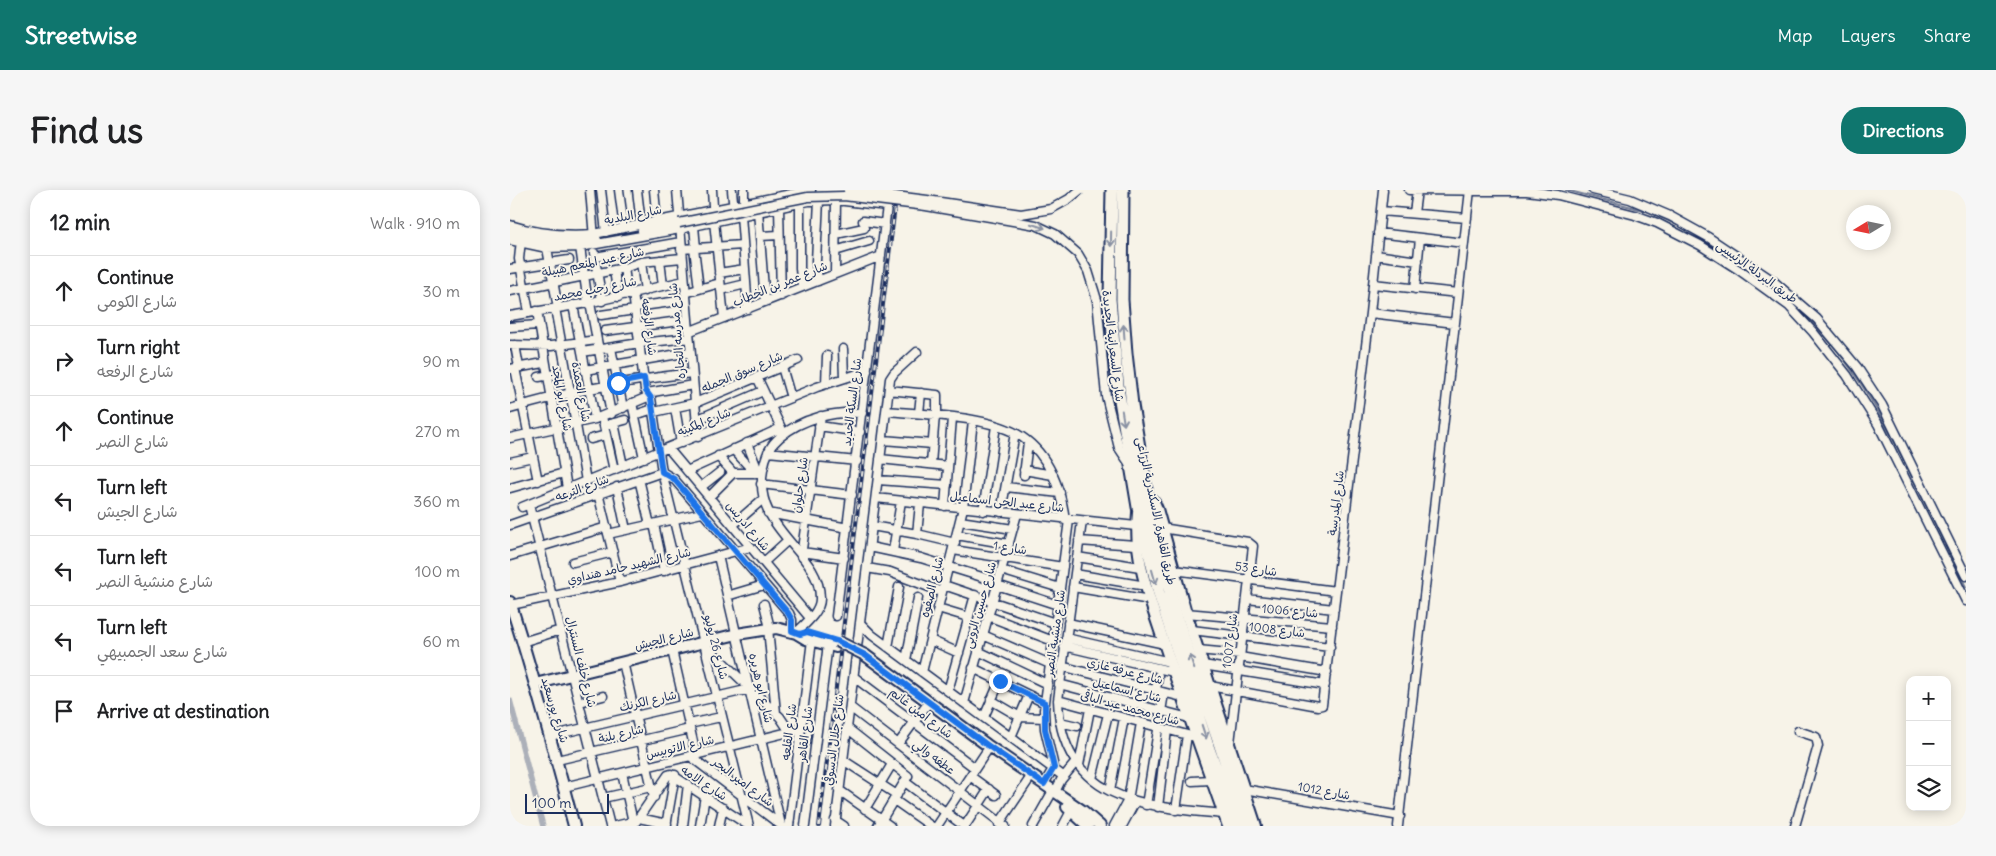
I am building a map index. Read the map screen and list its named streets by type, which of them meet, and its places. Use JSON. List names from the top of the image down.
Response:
{
  "streets": {
    "highway": ["طريق القاهرة, الاسكندرية الزراعى"],
    "main road": ["شارع الجيش", "شارع بورسعيد"],
    "street": [
      "شارع البلديه",
      "شارع عبد المنعم هبيلة",
      "طريق البردلة الرئيسى",
      "شارع عمر بن الخطاب",
      "شارع رجب محمد",
      "شارع الرفعه",
      "شارع مدرسه التجاره",
      "شارع السعرانية الجديدة",
      "شارع سوق الجمله",
      "شارع العمدة",
      "شارع ابو المجد",
      "شارع السكة الحديد",
      "شارع المكينه",
      "شارع حلوان",
      "شارع الترعه",
      "شارع عبد الحى اسماعيل",
      "شارع المدرسة",
      "شارع ادريس",
      "شارع 1",
      "شارع الشهيد حامد هنداوي",
      "شارع 53",
      "شارع الصفوه",
      "شارع حسين الروبى",
      "شارع 1006",
      "شارع 1008",
      "شارع منشية النصر",
      "شارع 1007",
      "شارع 26 يوليو",
      "شارع خلف السنترال",
      "شارع عرفه غازي",
      "شارع ابو هريره",
      "شارع اسماعيل",
      "شارع الكرنك",
      "شارع محمد عبد الباقى",
      "شارع امين غانم",
      "شارع القلعه",
      "شارع بلنة",
      "شارع القاهر",
      "شارع جلال الدسوقي",
      "شارع الاتوبيس",
      "عطفه والي",
      "شارع امير البحر",
      "شارع الامه",
      "شارع 1012"
    ]
  },
  "crossings": [
    ["شارع البلديه", "شارع مدرسه التجاره"],
    ["شارع البلديه", "شارع السعرانية الجديدة"],
    ["شارع البلديه", "شارع ابو المجد"],
    ["شارع عبد المنعم هبيلة", "شارع الرفعه"],
    ["شارع عبد المنعم هبيلة", "شارع مدرسه التجاره"],
    ["شارع عبد المنعم هبيلة", "شارع العمدة"],
    ["شارع عبد المنعم هبيلة", "شارع ابو المجد"],
    ["شارع عمر بن الخطاب", "شارع الرفعه"],
    ["شارع عمر بن الخطاب", "شارع مدرسه التجاره"],
    ["شارع عمر بن الخطاب", "شارع السكة الحديد"],
    ["شارع رجب محمد", "شارع الرفعه"],
    ["شارع رجب محمد", "شارع مدرسه التجاره"],
    ["شارع رجب محمد", "شارع العمدة"],
    ["شارع رجب محمد", "شارع ابو المجد"],
    ["شارع الرفعه", "شارع سوق الجمله"],
    ["شارع الرفعه", "شارع المكينه"],
    ["شارع الرفعه", "شارع الترعه"],
    ["شارع الرفعه", "شارع 26 يوليو"],
    ["شارع مدرسه التجاره", "شارع السعرانية الجديدة"],
    ["شارع مدرسه التجاره", "شارع سوق الجمله"],
    ["شارع مدرسه التجاره", "شارع المكينه"],
    ["شارع السعرانية الجديدة", "طريق القاهرة, الاسكندرية الزراعى"],
    ["شارع العمدة", "شارع المكينه"],
    ["شارع ابو المجد", "شارع المكينه"],
    ["شارع السكة الحديد", "شارع المكينه"],
    ["شارع المكينه", "شارع ادريس"],
    ["شارع المكينه", "شارع خلف السنترال"],
    ["شارع الترعه", "شارع 26 يوليو"],
    ["شارع الترعه", "شارع خلف السنترال"],
    ["شارع عبد الحى اسماعيل", "شارع الصفوه"],
    ["شارع عبد الحى اسماعيل", "شارع حسين الروبى"],
    ["شارع عبد الحى اسماعيل", "شارع منشية النصر"],
    ["شارع المدرسة", "شارع 53"],
    ["شارع المدرسة", "شارع 1006"],
    ["شارع المدرسة", "شارع 1008"],
    ["شارع المدرسة", "شارع 1007"],
    ["طريق القاهرة, الاسكندرية الزراعى", "شارع منشية النصر"],
    ["شارع ادريس", "شارع الشهيد حامد هنداوي"],
    ["شارع 1", "شارع الصفوه"],
    ["شارع 1", "شارع حسين الروبى"],
    ["شارع 1", "شارع منشية النصر"],
    ["شارع الشهيد حامد هنداوي", "شارع 26 يوليو"],
    ["شارع الشهيد حامد هنداوي", "شارع خلف السنترال"],
    ["شارع الشهيد حامد هنداوي", "شارع ابو هريره"],
    ["شارع الشهيد حامد هنداوي", "شارع بورسعيد"],
    ["شارع 53", "شارع 1007"],
    ["شارع الصفوه", "شارع منشية النصر"],
    ["شارع حسين الروبى", "شارع محمد عبد الباقى"],
    ["شارع 1006", "شارع 1007"],
    ["شارع 1008", "شارع 1007"],
    ["شارع منشية النصر", "شارع عرفه غازي"],
    ["شارع منشية النصر", "شارع اسماعيل"],
    ["شارع منشية النصر", "شارع محمد عبد الباقى"],
    ["شارع الجيش", "شارع 26 يوليو"],
    ["شارع الجيش", "شارع خلف السنترال"],
    ["شارع الجيش", "شارع ابو هريره"],
    ["شارع الجيش", "شارع بورسعيد"],
    ["شارع الجيش", "شارع القلعه"],
    ["شارع الجيش", "شارع القاهر"],
    ["شارع الجيش", "شارع جلال الدسوقي"],
    ["شارع 26 يوليو", "شارع الكرنك"],
    ["شارع 26 يوليو", "شارع بلنة"],
    ["شارع 26 يوليو", "شارع الاتوبيس"],
    ["شارع 26 يوليو", "شارع امير البحر"],
    ["شارع 26 يوليو", "شارع الامه"],
    ["شارع خلف السنترال", "شارع الكرنك"],
    ["شارع خلف السنترال", "شارع بلنة"],
    ["شارع خلف السنترال", "شارع الاتوبيس"],
    ["شارع ابو هريره", "شارع الكرنك"],
    ["شارع ابو هريره", "شارع القلعه"],
    ["شارع ابو هريره", "شارع الاتوبيس"],
    ["شارع ابو هريره", "شارع امير البحر"],
    ["شارع الكرنك", "شارع بورسعيد"],
    ["شارع بورسعيد", "شارع بلنة"],
    ["شارع بورسعيد", "شارع الاتوبيس"],
    ["شارع امين غانم", "شارع جلال الدسوقي"],
    ["شارع القلعه", "شارع الاتوبيس"],
    ["شارع القلعه", "شارع امير البحر"],
    ["شارع جلال الدسوقي", "عطفه والي"],
    ["شارع الاتوبيس", "شارع امير البحر"]
  ],
  "one_way": ["شارع السعرانية الجديدة"],
  "scale_bar": "100 m",
  "north": "left",
  "page": {
    "header": "Streetwise",
    "nav": ["Map", "Layers", "Share"],
    "buttons": "Directions",
    "title": "Find us",
    "heading": ["12 min", "Walk · 910 m"],
    "list": [
      ["Continue", "شارع الكومى", "30 m"],
      ["Turn right", "شارع الرفعه", "90 m"],
      ["Continue", "شارع النصر", "270 m"],
      ["Turn left", "شارع الجيش", "360 m"],
      ["Turn left", "شارع منشية النصر", "100 m"],
      ["Turn left", "شارع سعد الجمبيهي", "60 m"],
      "Arrive at destination"
    ],
    "map_buttons": ["+", "−"],
    "scale": "100 m"
  }
}
